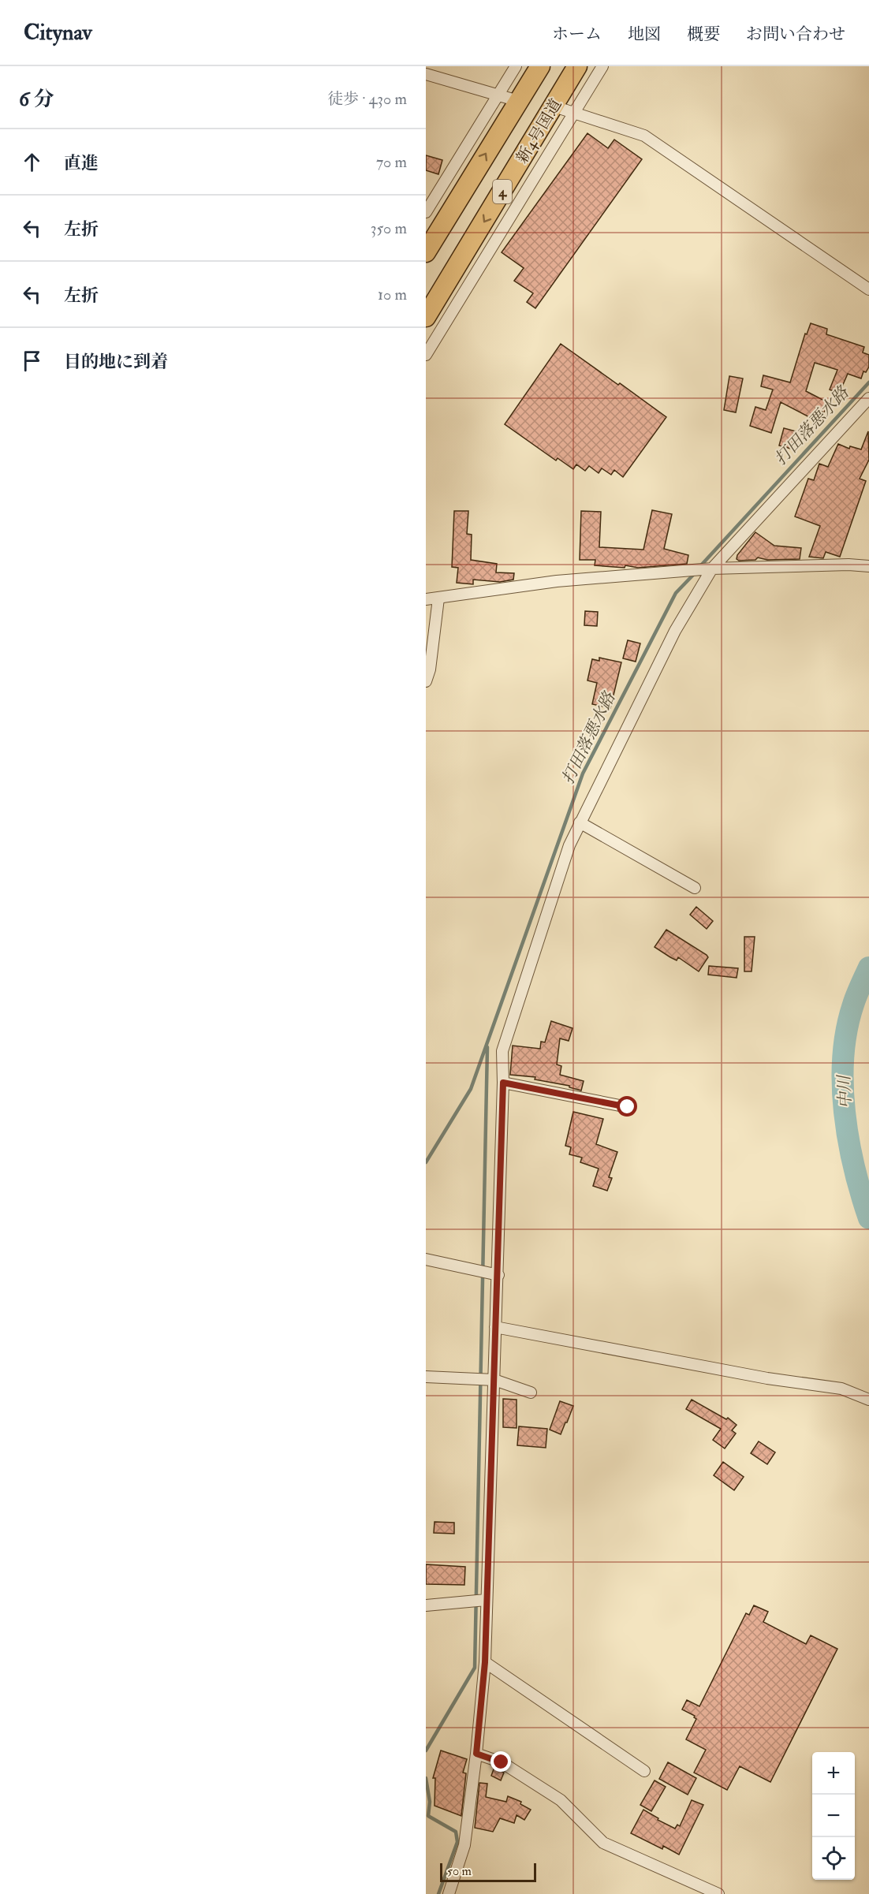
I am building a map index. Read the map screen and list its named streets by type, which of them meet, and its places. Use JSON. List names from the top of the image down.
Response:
{
  "streets": {
    "highway": ["新4号国道", "4"]
  },
  "water": ["打田落悪水路", "中川"],
  "scale_bar": "50 m",
  "page": {
    "header": "Citynav",
    "nav": [
      "ホーム",
      "地図",
      "概要",
      "お問い合わせ"
    ],
    "heading": ["6 分", "徒歩 · 430 m"],
    "list": [
      ["直進", "70 m"],
      ["左折", "350 m"],
      ["左折", "10 m"],
      "目的地に到着"
    ],
    "map_buttons": ["+", "−"],
    "scale": "50 m"
  }
}
